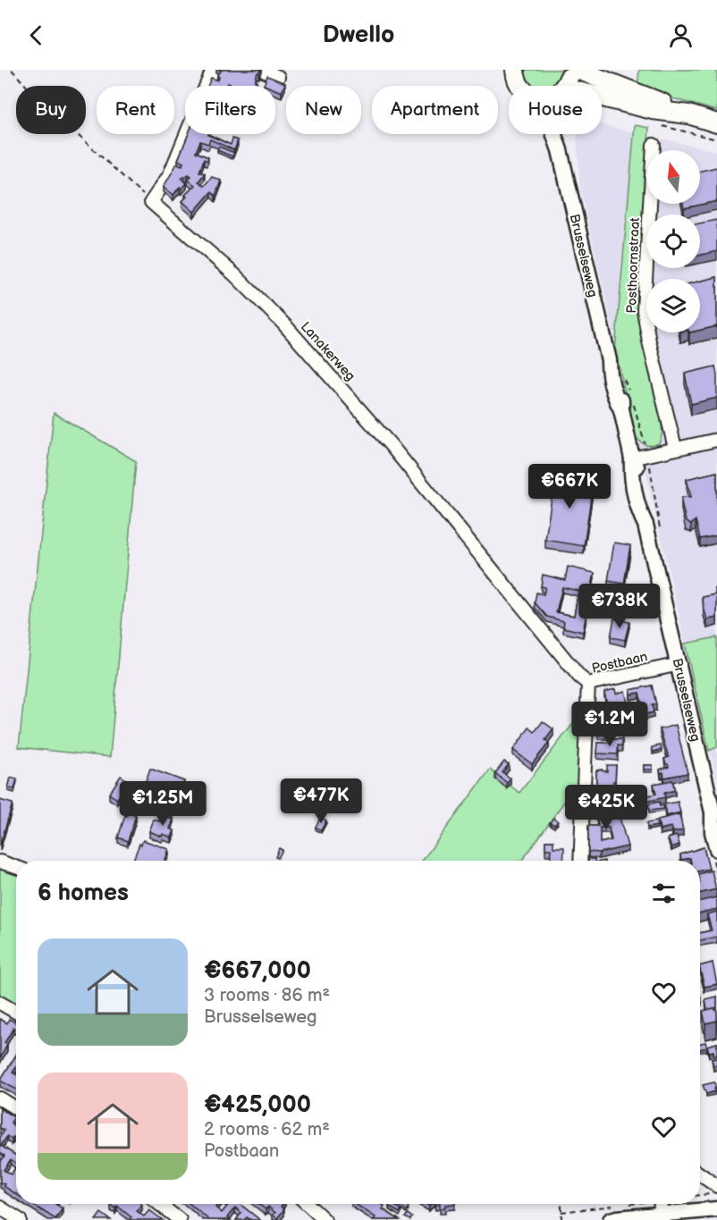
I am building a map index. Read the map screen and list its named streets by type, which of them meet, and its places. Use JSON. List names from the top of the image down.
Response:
{
  "streets": {
    "street": [
      "Brusselseweg",
      "Posthoornstraat",
      "Lanakerweg",
      "Postbaan"
    ]
  },
  "crossings": [
    ["Brusselseweg", "Postbaan"],
    ["Lanakerweg", "Postbaan"]
  ],
  "north": "top",
  "page": {
    "header": "Dwello",
    "chip": [
      "Buy",
      "Rent",
      "Filters",
      "New",
      "Apartment",
      "House"
    ],
    "price": [
      "€667K",
      "€738K",
      "€1.2M",
      "€477K",
      "€1.25M",
      "€425K"
    ],
    "heading": "6 homes",
    "list": [
      {
        "name": "€667,000",
        "note": "3 rooms · 86 m² · Brusselseweg"
      },
      {
        "name": "€425,000",
        "note": "2 rooms · 62 m² · Postbaan"
      }
    ]
  }
}
